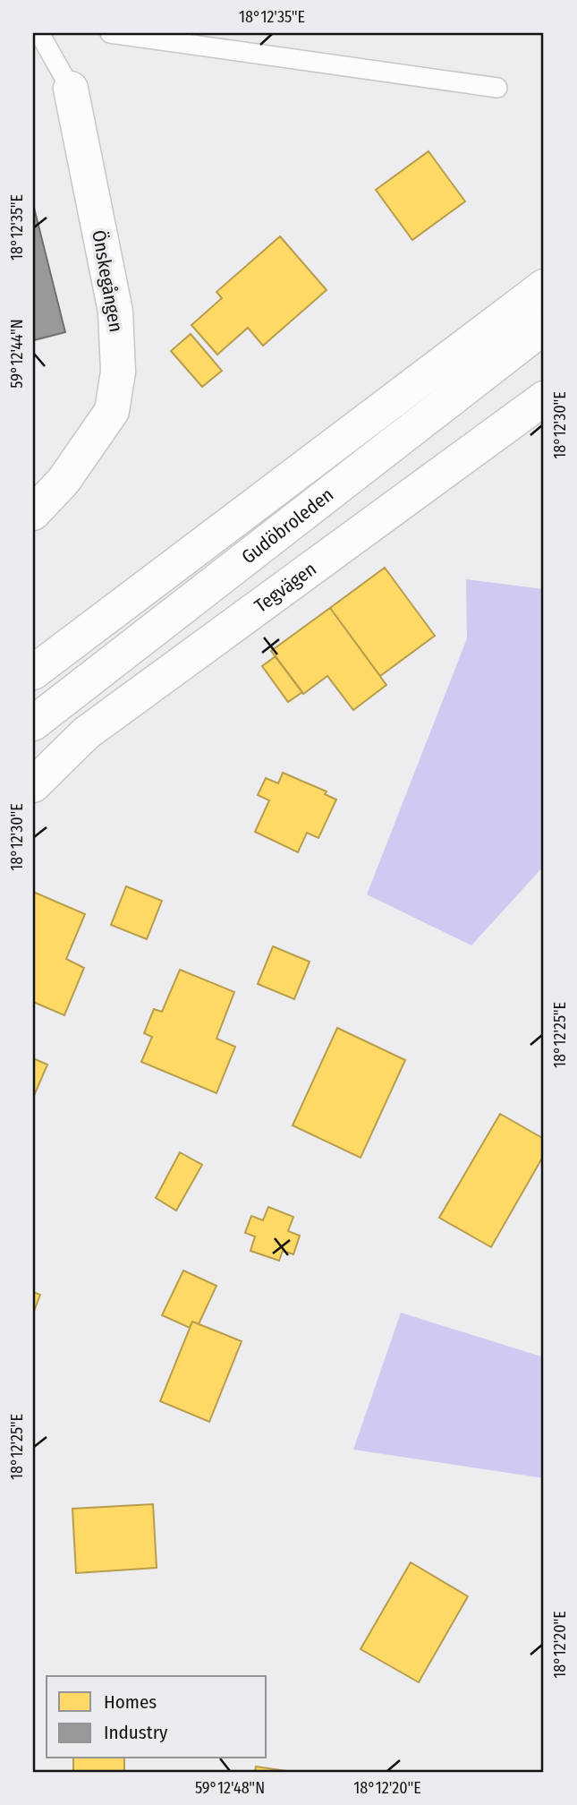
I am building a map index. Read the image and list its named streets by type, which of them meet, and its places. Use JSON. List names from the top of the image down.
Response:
{
  "streets": {
    "main road": ["Önskegången", "Gudöbroleden", "Tegvägen"]
  },
  "legend": ["Homes", "Industry"],
  "coordinates": [
    "18°12'35\"E",
    "59°12'44\"N",
    "18°12'30\"E",
    "18°12'25\"E",
    "18°12'20\"E",
    "59°12'48\"N"
  ]
}
